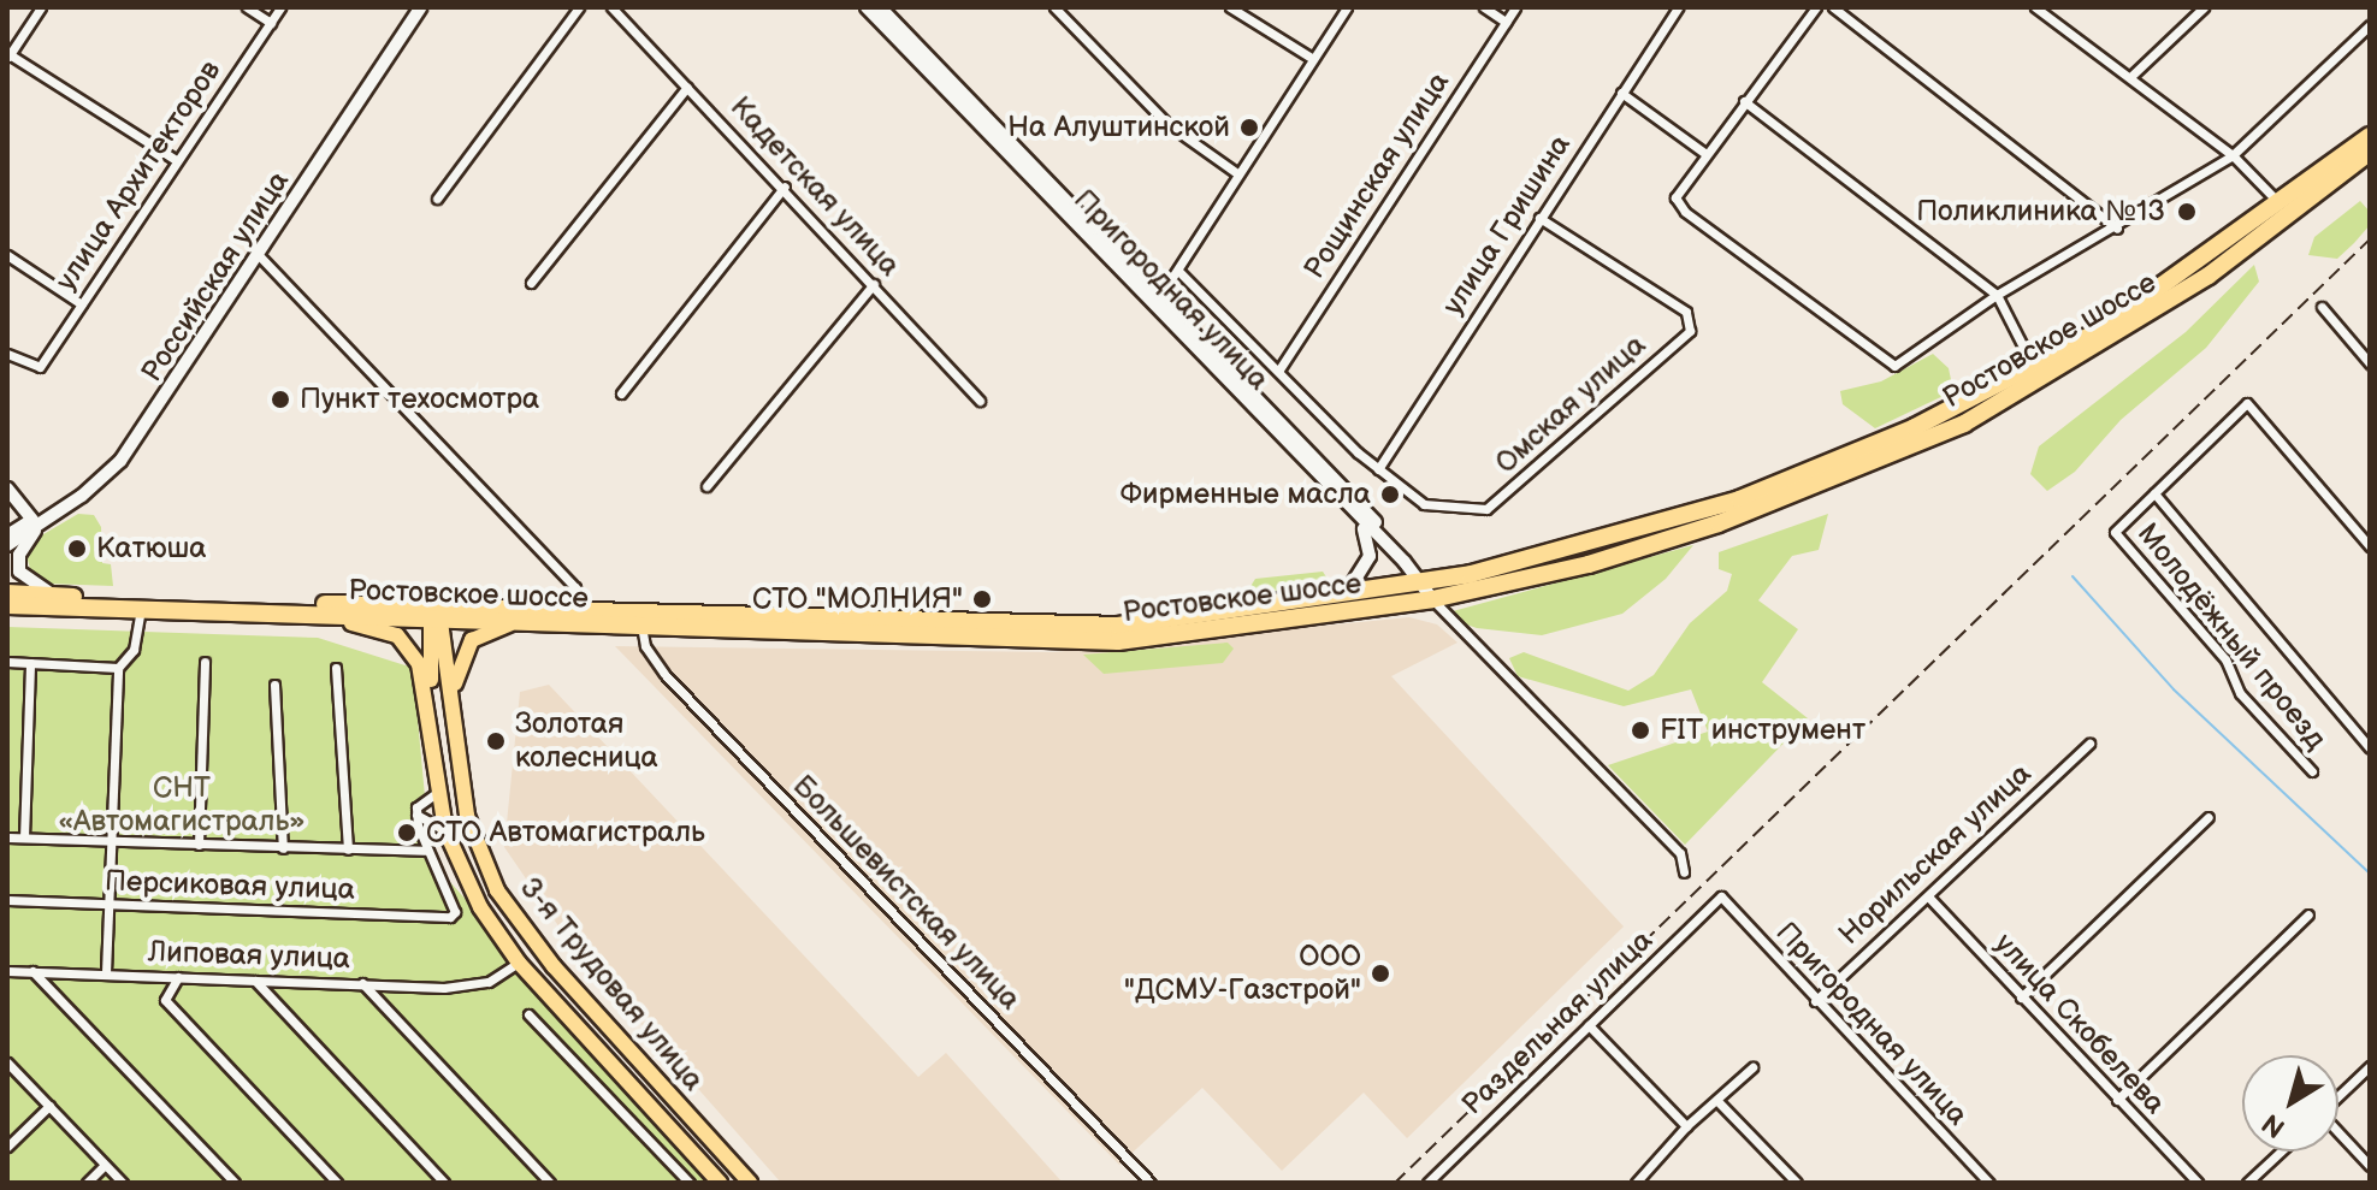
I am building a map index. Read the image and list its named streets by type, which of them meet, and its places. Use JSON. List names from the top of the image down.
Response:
{
  "streets": {
    "highway": ["Ростовское шоссе"],
    "main road": ["3-я Трудовая улица"],
    "street": [
      "улица Архитекторов",
      "Рощинская улица",
      "Кадетская улица",
      "улица Гришина",
      "Российская улица",
      "Пригородная улица",
      "Омская улица",
      "Молодёжный проезд",
      "Норильская улица",
      "Персиковая улица",
      "Большевистская улица",
      "Липовая улица",
      "Раздельная улица",
      "улица Скобелева"
    ]
  },
  "crossings": [
    ["Рощинская улица", "Пригородная улица"],
    ["улица Гришина", "Пригородная улица"],
    ["улица Гришина", "Омская улица"],
    ["Пригородная улица", "Ростовское шоссе"],
    ["Пригородная улица", "Омская улица"],
    ["Пригородная улица", "Норильская улица"],
    ["Пригородная улица", "Раздельная улица"],
    ["Ростовское шоссе", "Большевистская улица"],
    ["Ростовское шоссе", "3-я Трудовая улица"],
    ["Норильская улица", "улица Скобелева"],
    ["Липовая улица", "3-я Трудовая улица"]
  ],
  "parks": ["СНТ «Автомагистраль»"],
  "places": [
    "На Алуштинской",
    "Поликлиника №13",
    "Пункт техосмотра",
    "Фирменные масла",
    "Катюша",
    "СТО \"МОЛНИЯ\"",
    "FIT инструмент",
    "Золотая колесница",
    "СТО Автомагистраль",
    "ООО \"ДСМУ-Газстрой\""
  ],
  "north": "bottom left"
}
